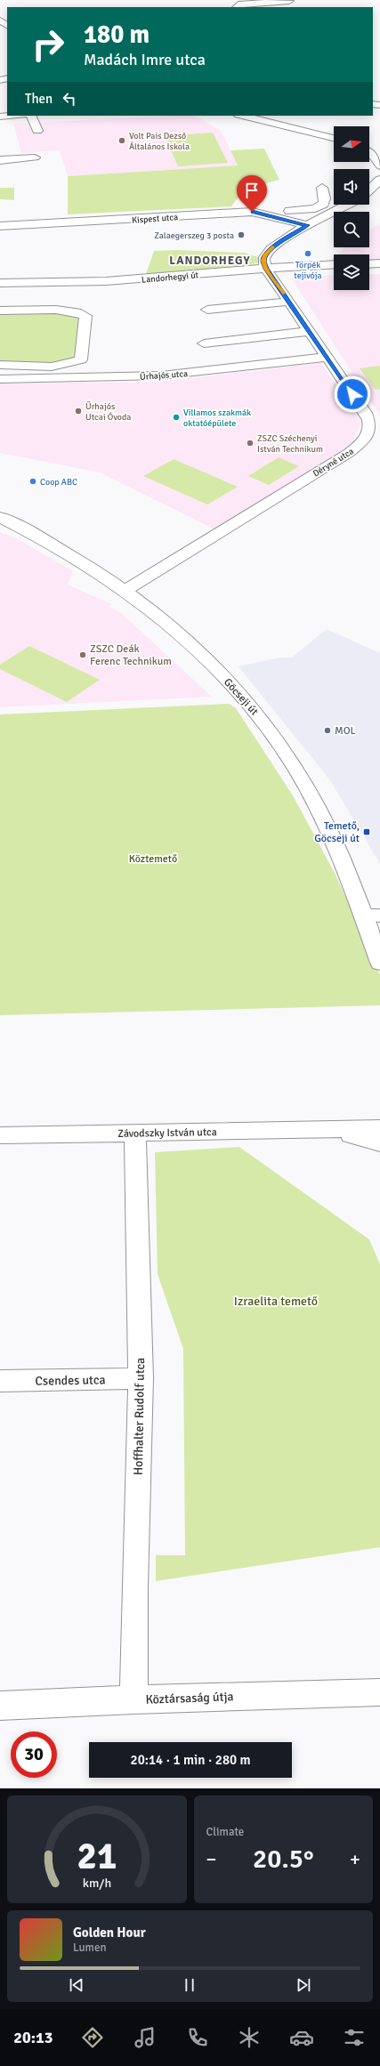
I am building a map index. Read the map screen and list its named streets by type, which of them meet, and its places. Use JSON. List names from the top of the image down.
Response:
{
  "streets": {
    "main road": ["Göcseji út"],
    "street": [
      "Kispest utca",
      "Landorhegyi út",
      "Űrhajós utca",
      "Déryné utca",
      "Závodszky István utca",
      "Csendes utca",
      "Hoffhalter Rudolf utca",
      "Köztársaság útja"
    ]
  },
  "crossings": [
    ["Landorhegyi út", "Déryné utca"],
    ["Űrhajós utca", "Déryné utca"],
    ["Déryné utca", "Göcseji út"],
    ["Závodszky István utca", "Hoffhalter Rudolf utca"],
    ["Csendes utca", "Hoffhalter Rudolf utca"],
    ["Hoffhalter Rudolf utca", "Köztársaság útja"]
  ],
  "districts": ["LANDORHEGY"],
  "parks": ["Köztemető", "Izraelita temető"],
  "places": {
    "other": [
      "Volt Pais Dezső Általános Iskola",
      "Zalaegerszeg 3 posta",
      "Törpék tejivója",
      "Űrhajós Utcai Óvoda",
      "Villamos szakmák oktatóépülete",
      "ZSZC Széchenyi István Technikum",
      "Coop ABC",
      "ZSZC Deák Ferenc Technikum",
      "MOL"
    ],
    "transit": ["Temető, Göcseji út"]
  },
  "north": "right",
  "page": {
    "turn": ["180 m", "Madách Imre utca"],
    "then": "Then",
    "limit": "30",
    "trip": "20:14 · 1 min · 280 m",
    "tile": "Climate",
    "heat": ["−", "20.5°", "+"],
    "song": ["Golden Hour", "Lumen"],
    "tabs": "20:13",
    "gauge": ["21", "km/h"]
  }
}
